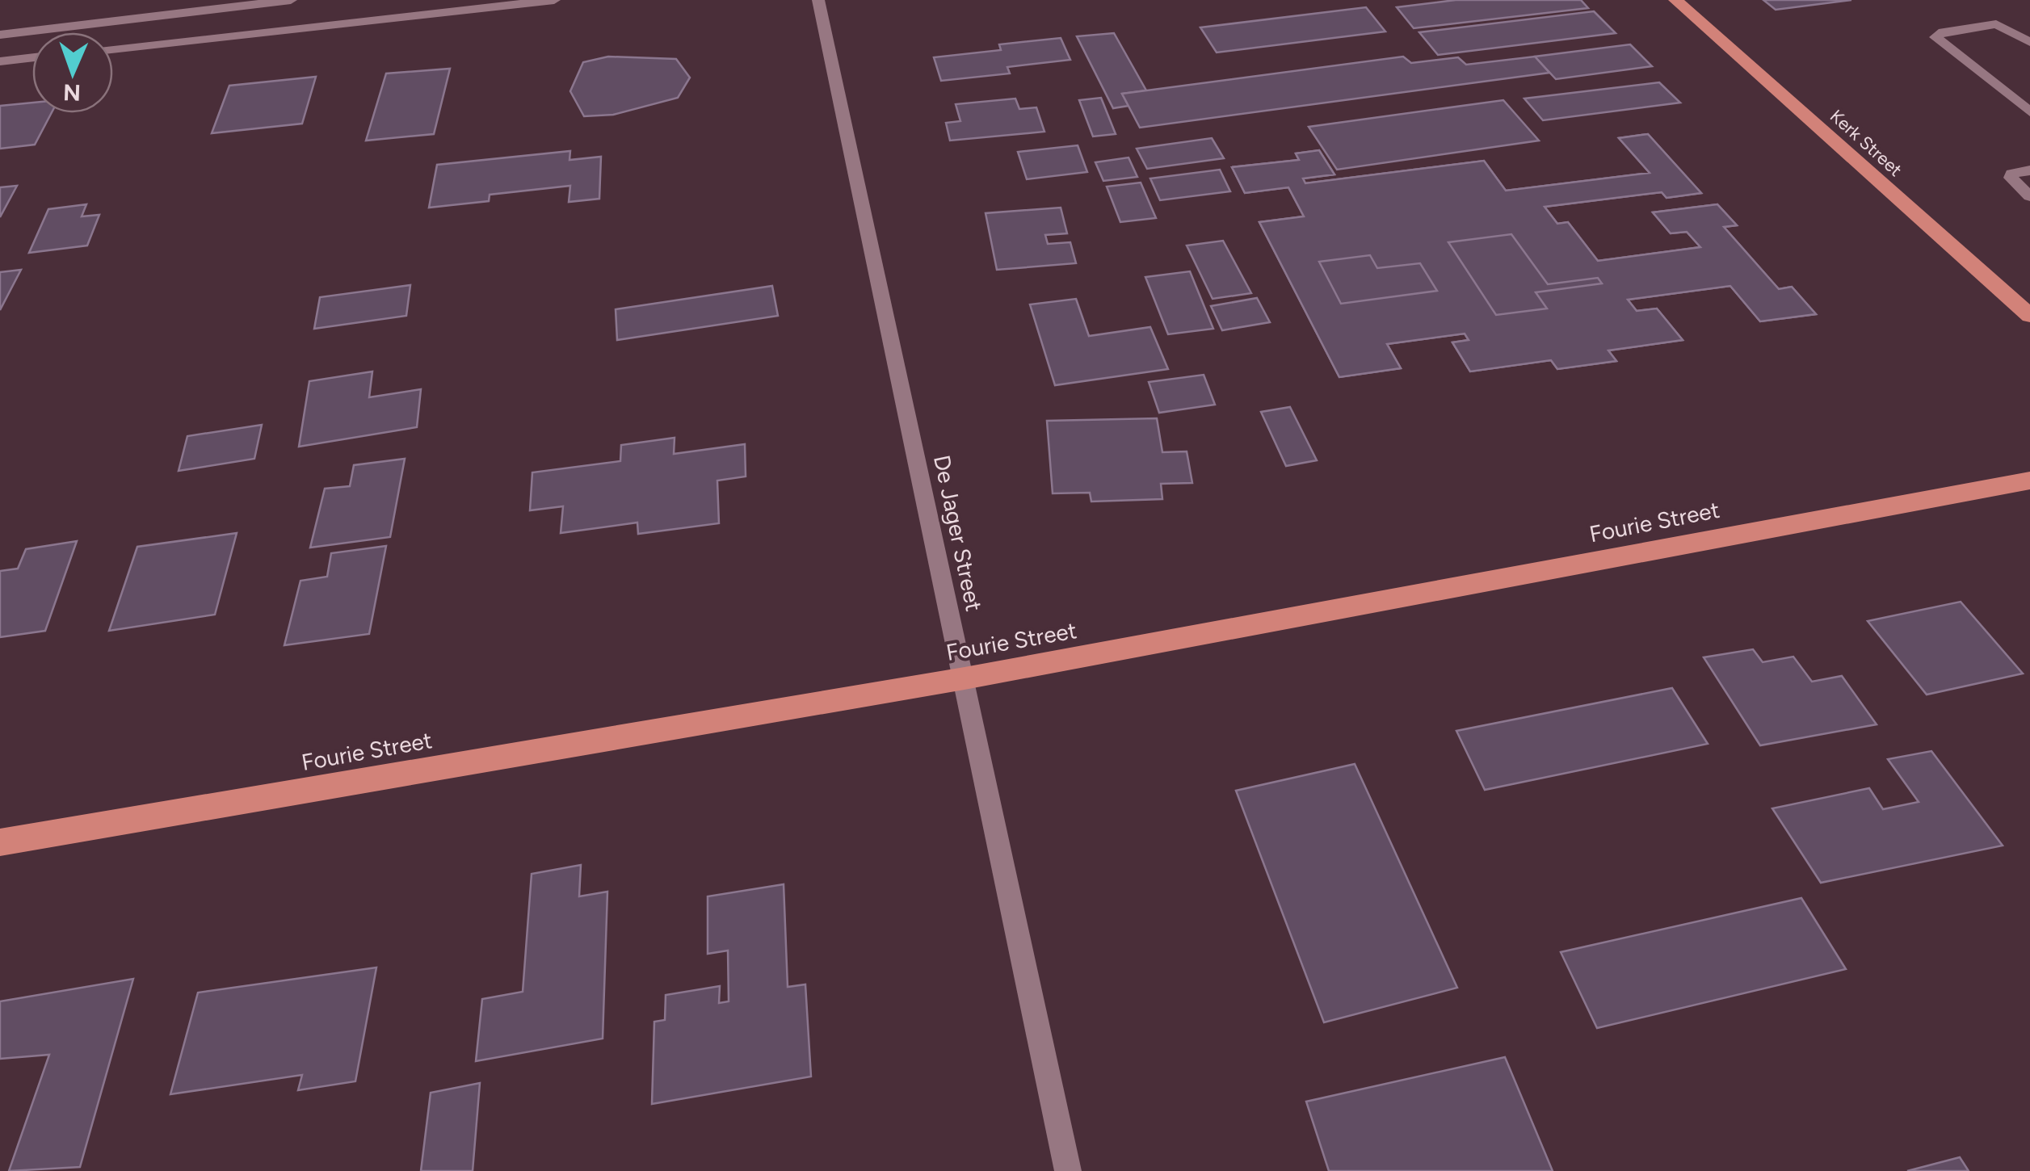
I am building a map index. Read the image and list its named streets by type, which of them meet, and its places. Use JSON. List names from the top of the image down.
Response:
{
  "streets": {
    "highway": ["Kerk Street", "Fourie Street"],
    "street": ["De Jager Street"]
  },
  "crossings": [
    ["Fourie Street", "De Jager Street"]
  ],
  "north": "bottom"
}
